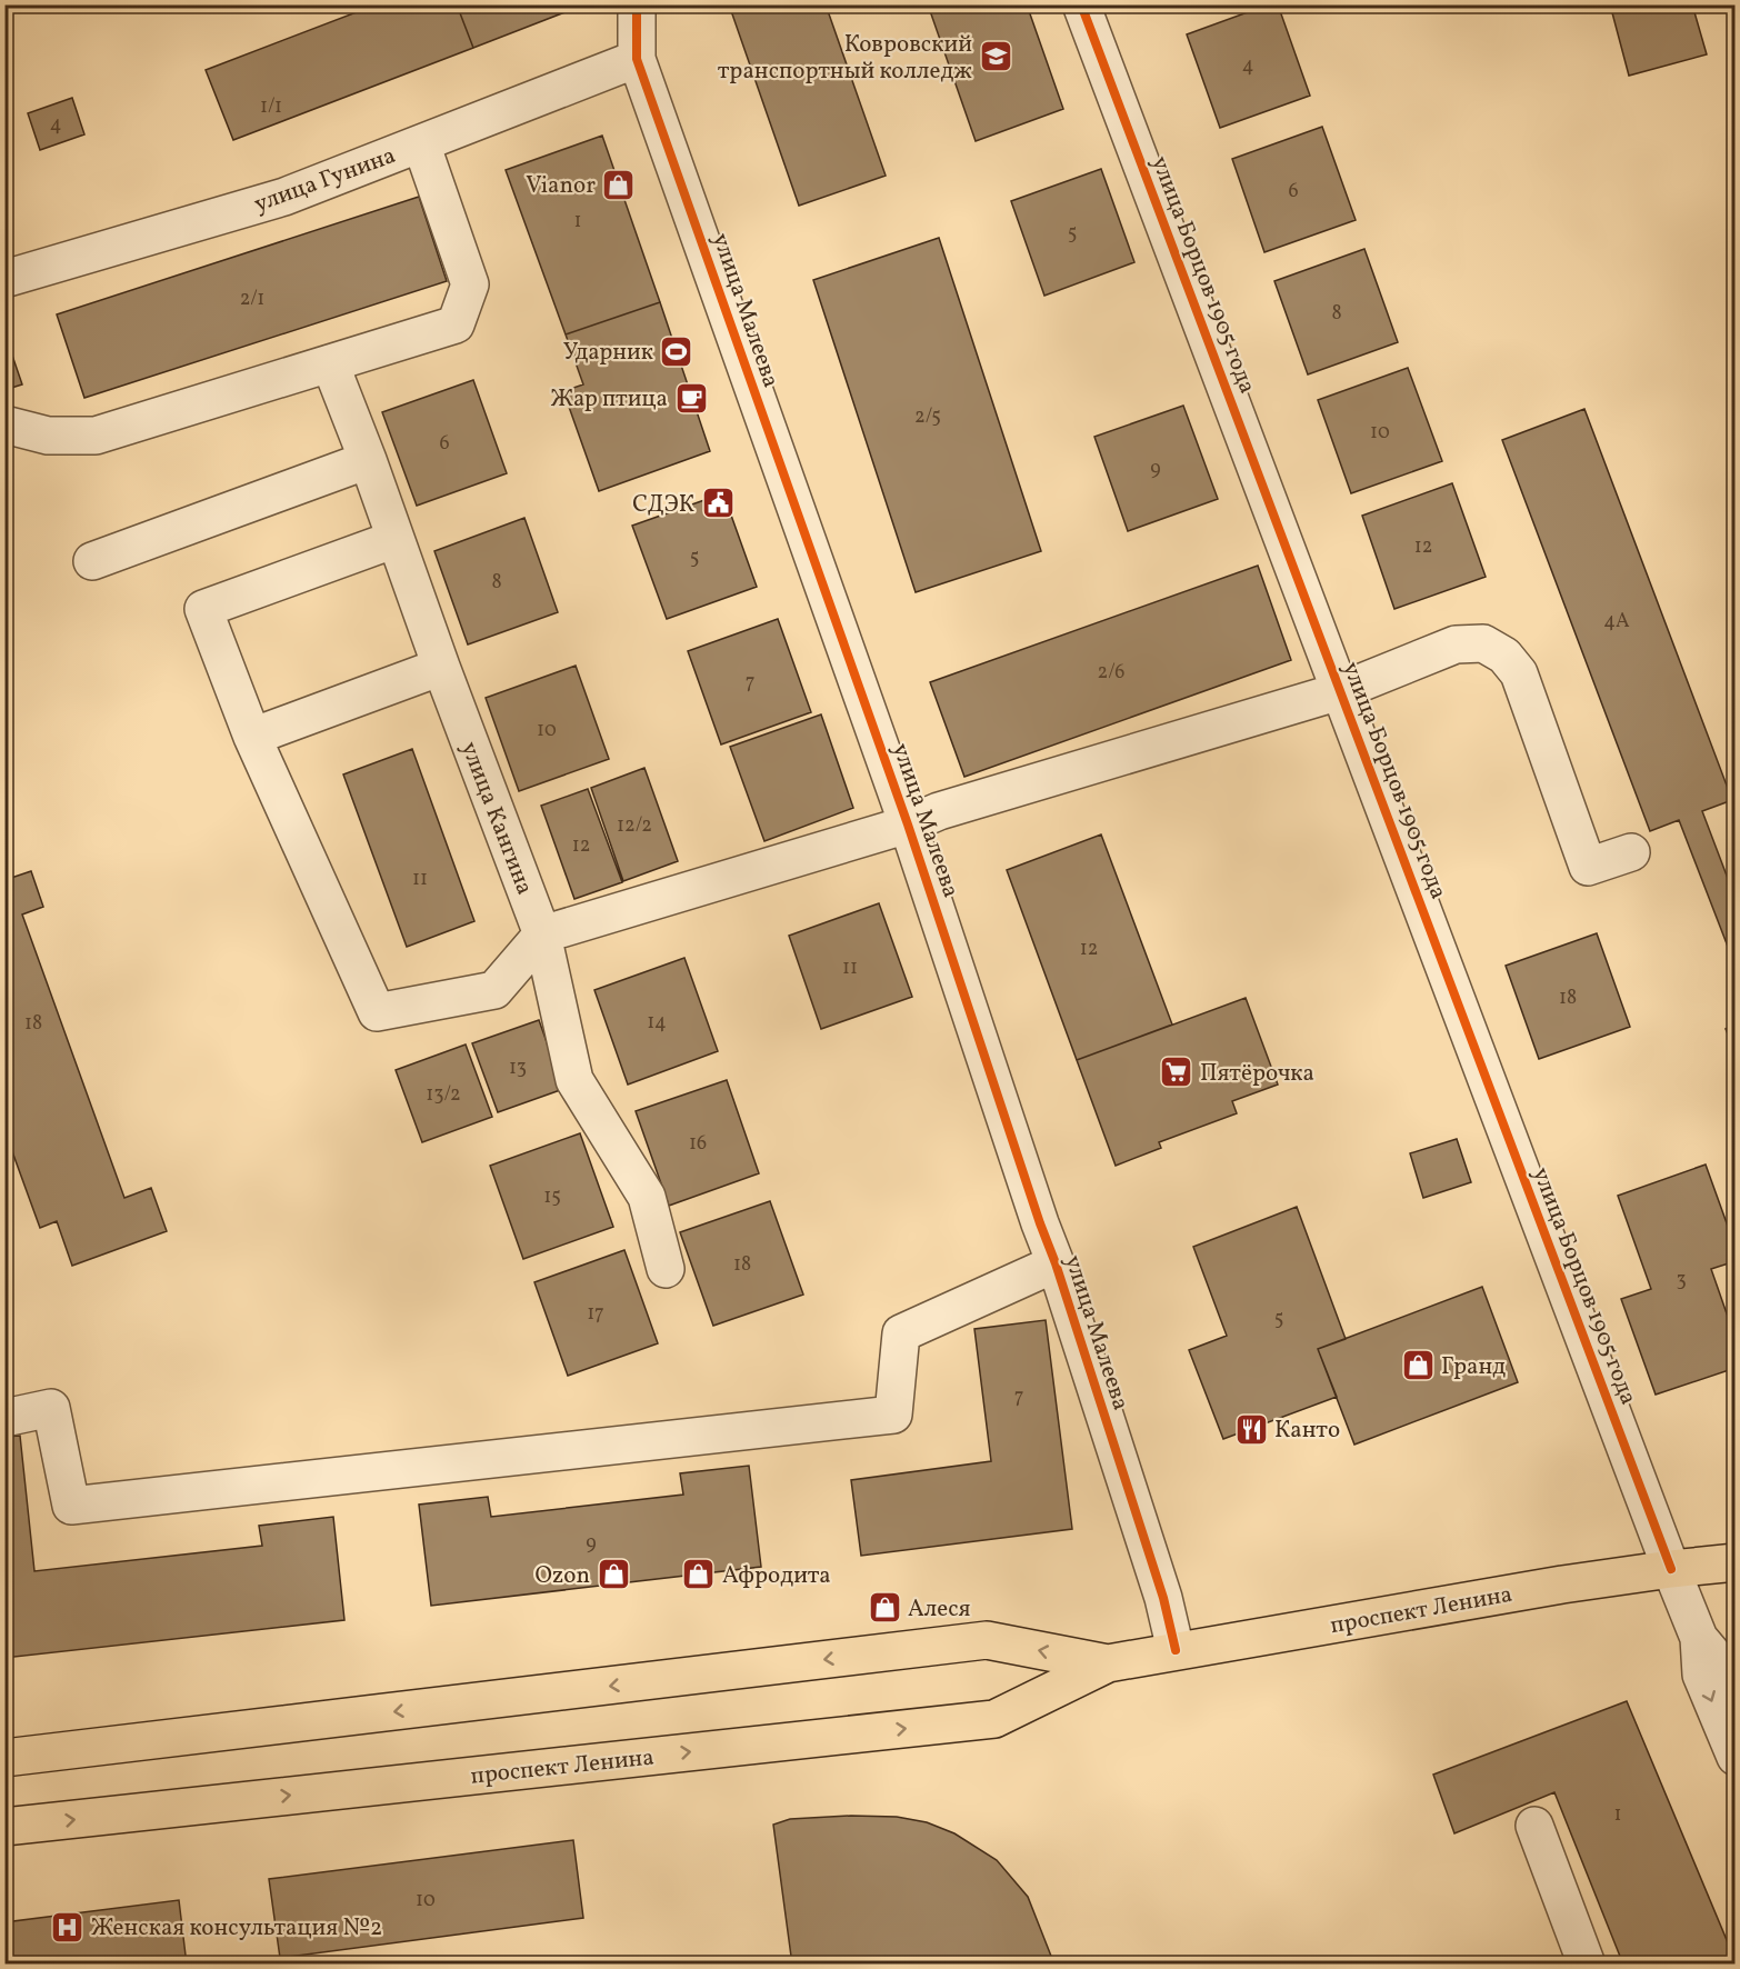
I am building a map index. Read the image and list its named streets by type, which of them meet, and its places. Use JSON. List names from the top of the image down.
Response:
{
  "streets": {
    "main road": ["проспект Ленина"],
    "street": [
      "улица Гунина",
      "улица Борцов 1905 года",
      "улица Малеева",
      "улица Кангина"
    ]
  },
  "crossings": [
    ["улица Гунина", "улица Малеева"],
    ["улица Борцов 1905 года", "проспект Ленина"],
    ["улица Малеева", "проспект Ленина"]
  ],
  "places": {
    "school or university": ["Ковровский транспортный колледж"],
    "shop": [
      "Vianor",
      "Гранд",
      "Ozon",
      "Афродита",
      "Алеся"
    ],
    "sports": ["Ударник"],
    "cafe": ["Жар птица"],
    "public building": ["СДЭК"],
    "supermarket": ["Пятёрочка"],
    "restaurant": ["Канто"],
    "hospital": ["Женская консультация №2"]
  },
  "house_numbers": [
    "4",
    "1/1",
    "4",
    "6",
    "1",
    "5",
    "2/1",
    "8",
    "2/5",
    "10",
    "6",
    "9",
    "12",
    "5",
    "8",
    "4А",
    "2/6",
    "7",
    "10",
    "12/2",
    "12",
    "11",
    "12",
    "11",
    "18",
    "14",
    "18",
    "13",
    "13/2",
    "16",
    "15",
    "18",
    "3",
    "17",
    "5",
    "7",
    "9",
    "1",
    "10"
  ]
}
